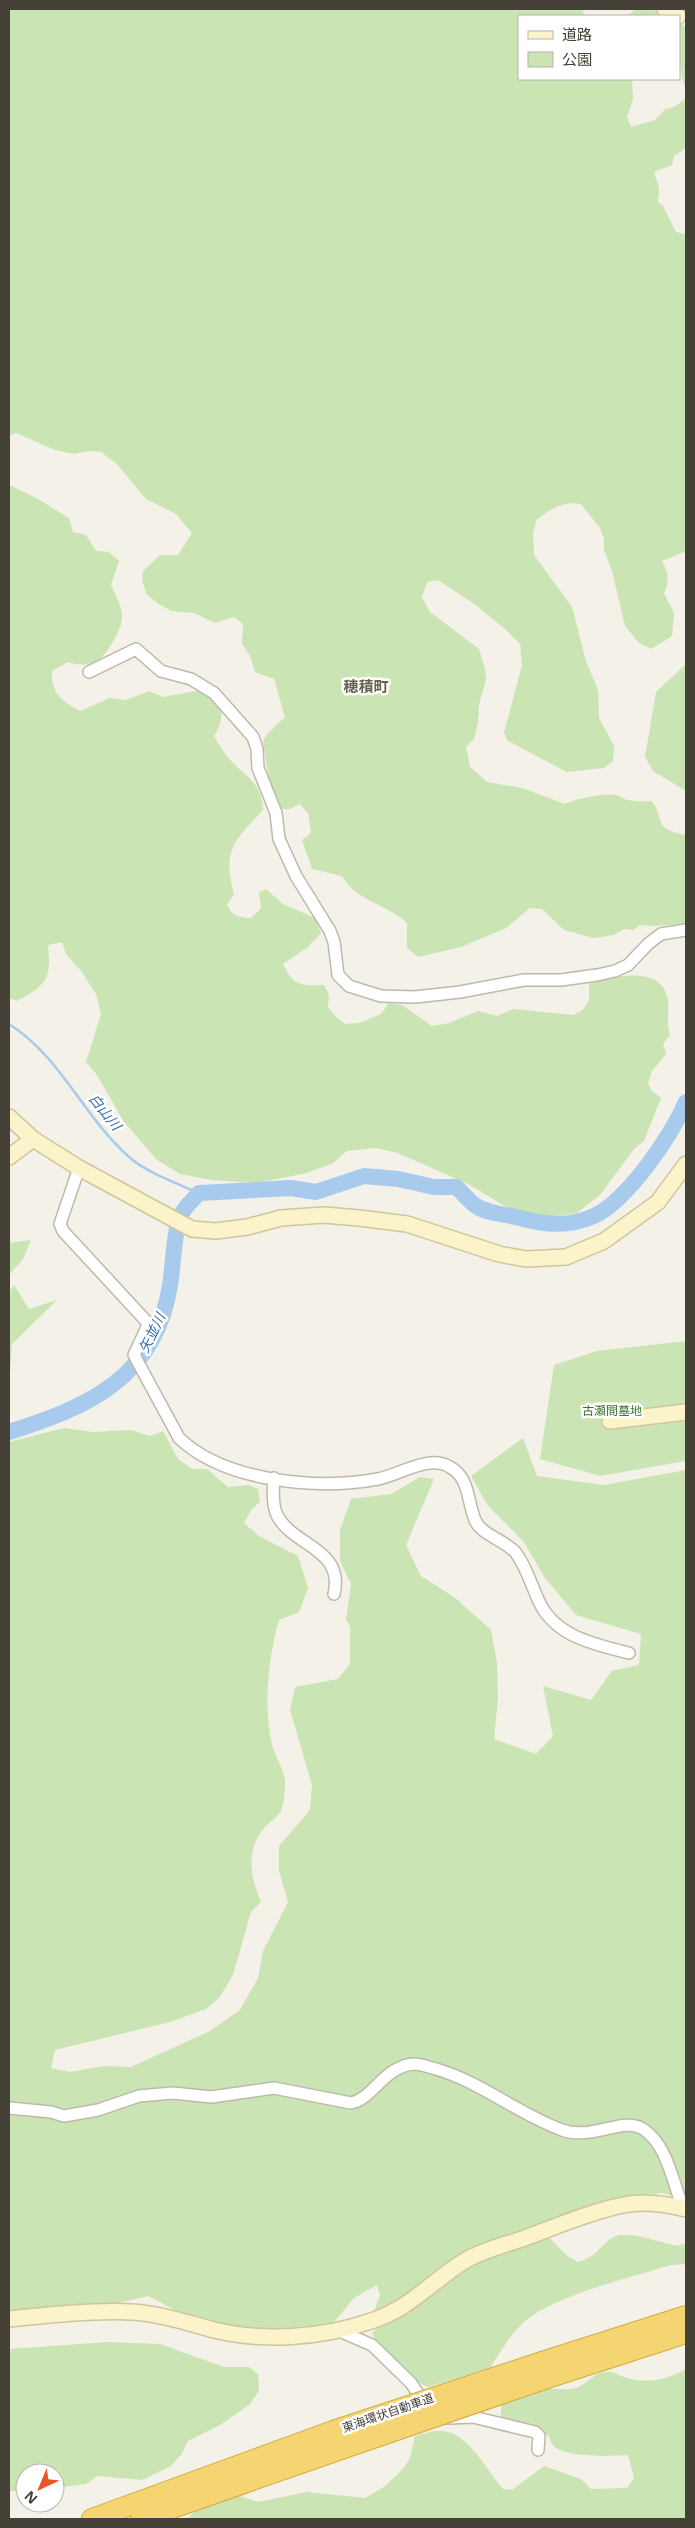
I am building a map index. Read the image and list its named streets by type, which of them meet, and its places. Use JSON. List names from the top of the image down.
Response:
{
  "streets": {
    "highway": ["東海環状自動車道"]
  },
  "districts": ["穂積町"],
  "water": ["白山川", "矢並川"],
  "parks": ["古瀬間墓地"],
  "legend": ["道路", "公園"],
  "north": "bottom left"
}
